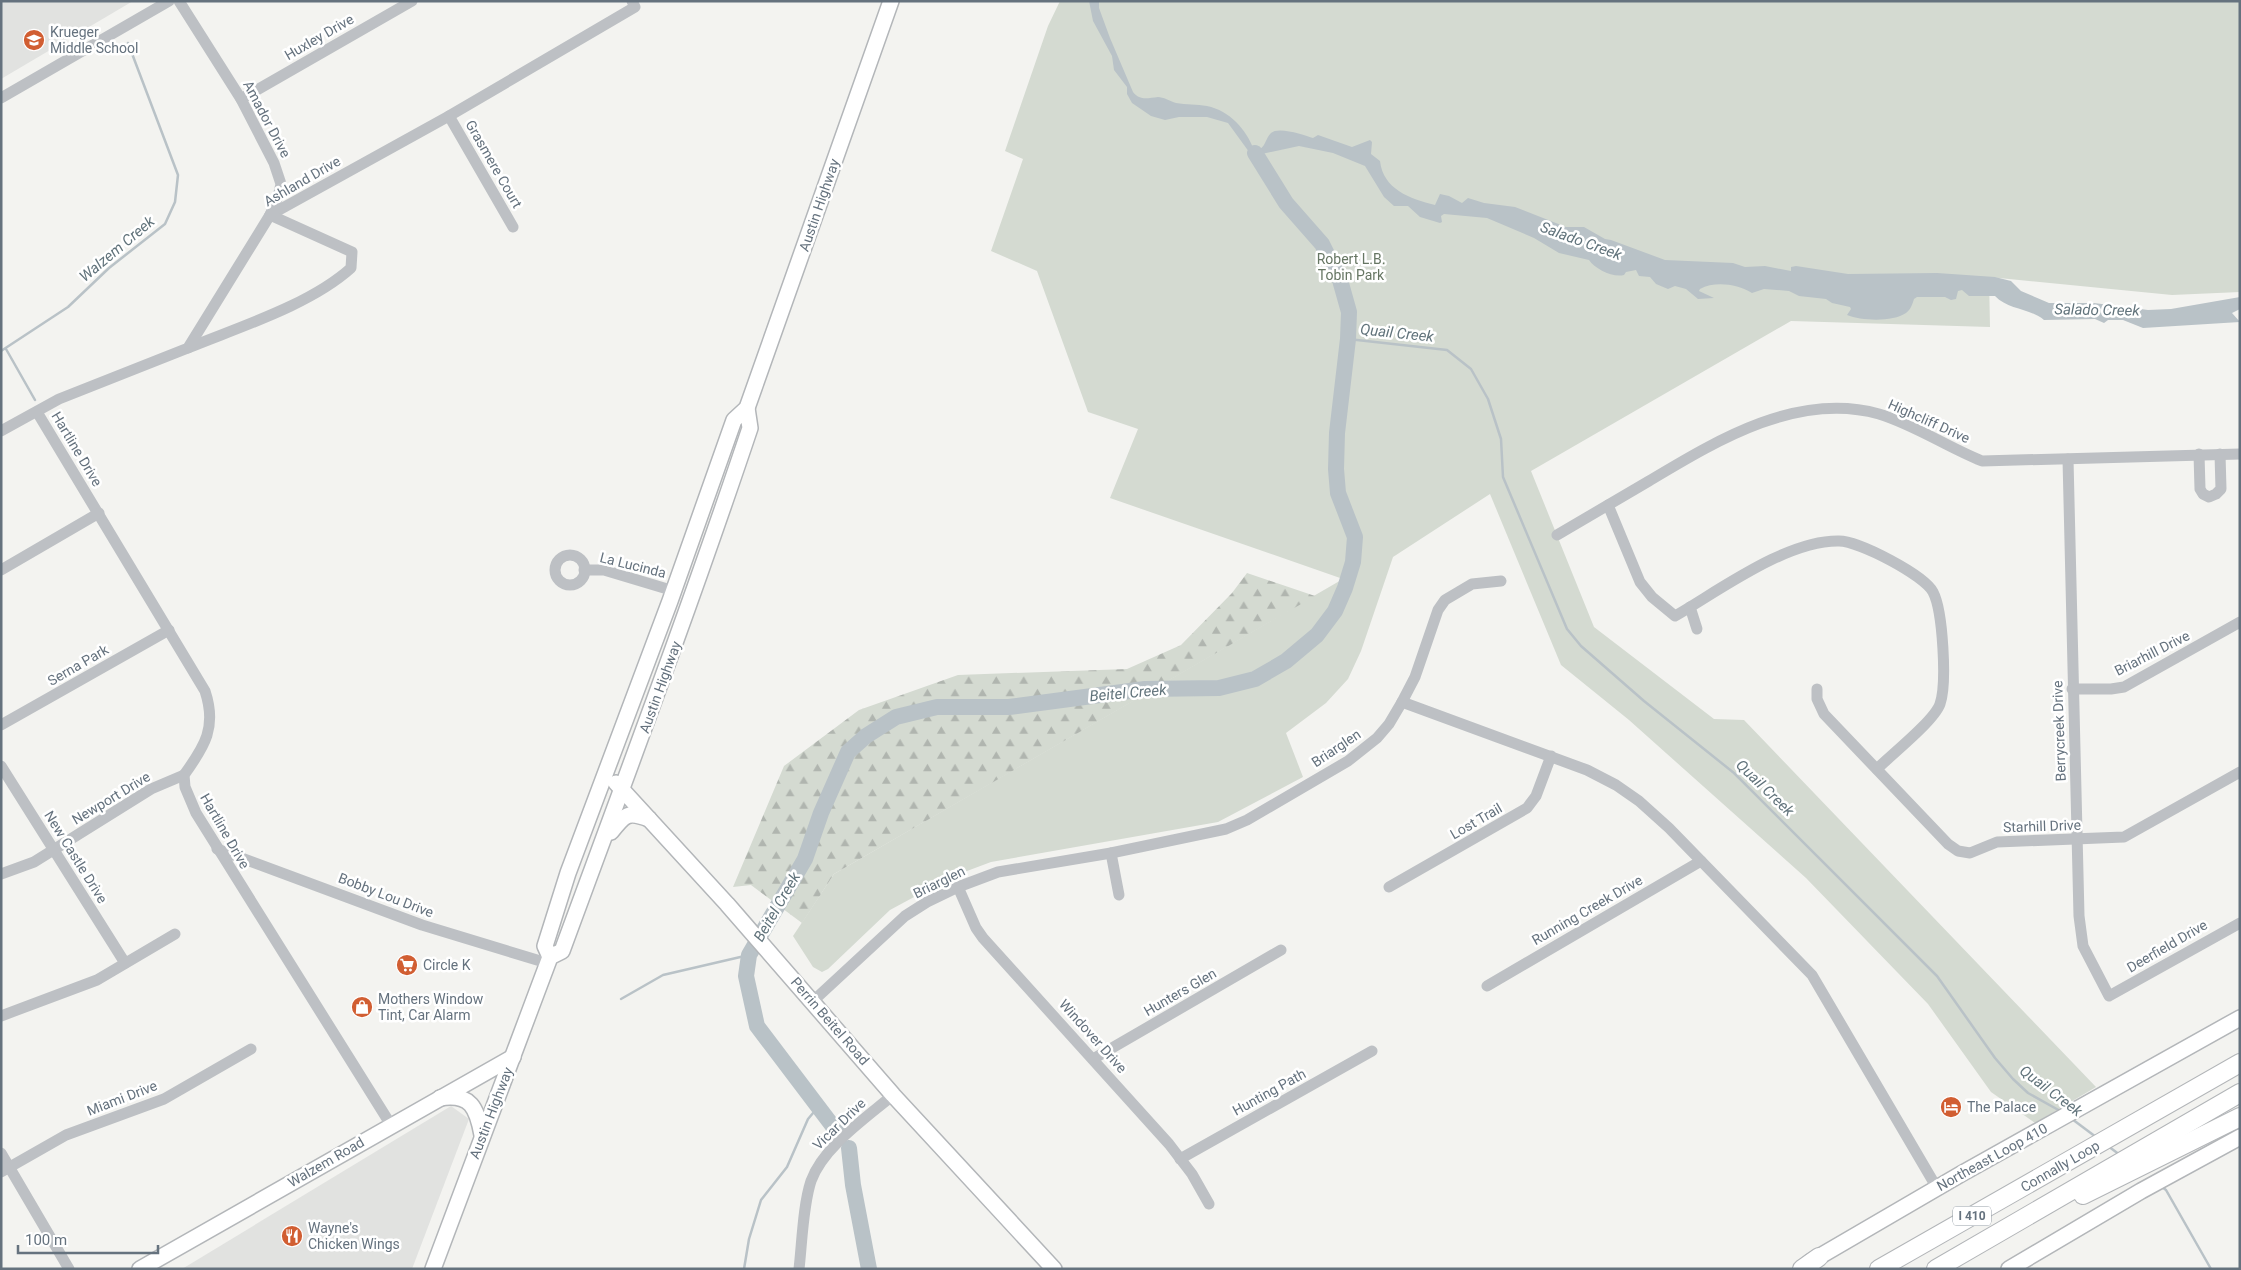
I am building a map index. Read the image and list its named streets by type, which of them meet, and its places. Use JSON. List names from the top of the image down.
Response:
{
  "streets": {
    "highway": ["Connally Loop", "I 410"],
    "main road": [
      "Austin Highway",
      "Perrin Beitel Road",
      "Northeast Loop 410",
      "Walzem Road"
    ],
    "street": [
      "Huxley Drive",
      "Amador Drive",
      "Grasmere Court",
      "Ashland Drive",
      "Highcliff Drive",
      "Hartline Drive",
      "La Lucinda",
      "Briarhill Drive",
      "Serna Park",
      "Berrycreek Drive",
      "Briarglen",
      "Newport Drive",
      "Lost Trail",
      "Starhill Drive",
      "New Castle Drive",
      "Bobby Lou Drive",
      "Running Creek Drive",
      "Deerfield Drive",
      "Hunters Glen",
      "Windover Drive",
      "Hunting Path",
      "Miami Drive",
      "Vicar Drive"
    ]
  },
  "crossings": [
    ["Huxley Drive", "Amador Drive"],
    ["Amador Drive", "Ashland Drive"],
    ["Grasmere Court", "Ashland Drive"],
    ["Austin Highway", "La Lucinda"],
    ["Austin Highway", "Bobby Lou Drive"],
    ["Austin Highway", "Perrin Beitel Road"],
    ["Austin Highway", "Walzem Road"],
    ["Highcliff Drive", "Berrycreek Drive"],
    ["Hartline Drive", "Serna Park"],
    ["Hartline Drive", "Newport Drive"],
    ["Hartline Drive", "Bobby Lou Drive"],
    ["Hartline Drive", "Walzem Road"],
    ["Briarhill Drive", "Berrycreek Drive"],
    ["Berrycreek Drive", "Starhill Drive"],
    ["Berrycreek Drive", "Deerfield Drive"],
    ["Briarglen", "Perrin Beitel Road"],
    ["Briarglen", "Windover Drive"],
    ["Newport Drive", "New Castle Drive"],
    ["Hunters Glen", "Windover Drive"],
    ["Perrin Beitel Road", "Vicar Drive"],
    ["Windover Drive", "Hunting Path"]
  ],
  "water": [
    "Salado Creek",
    "Walzem Creek",
    "Quail Creek",
    "Beitel Creek"
  ],
  "parks": ["Robert L.B. Tobin Park"],
  "places": {
    "school or university": ["Krueger Middle School"],
    "supermarket": ["Circle K"],
    "shop": ["Mothers Window Tint, Car Alarm"],
    "hotel": ["The Palace"],
    "restaurant": ["Wayne's Chicken Wings"]
  },
  "scale_bar": "100 m"
}
